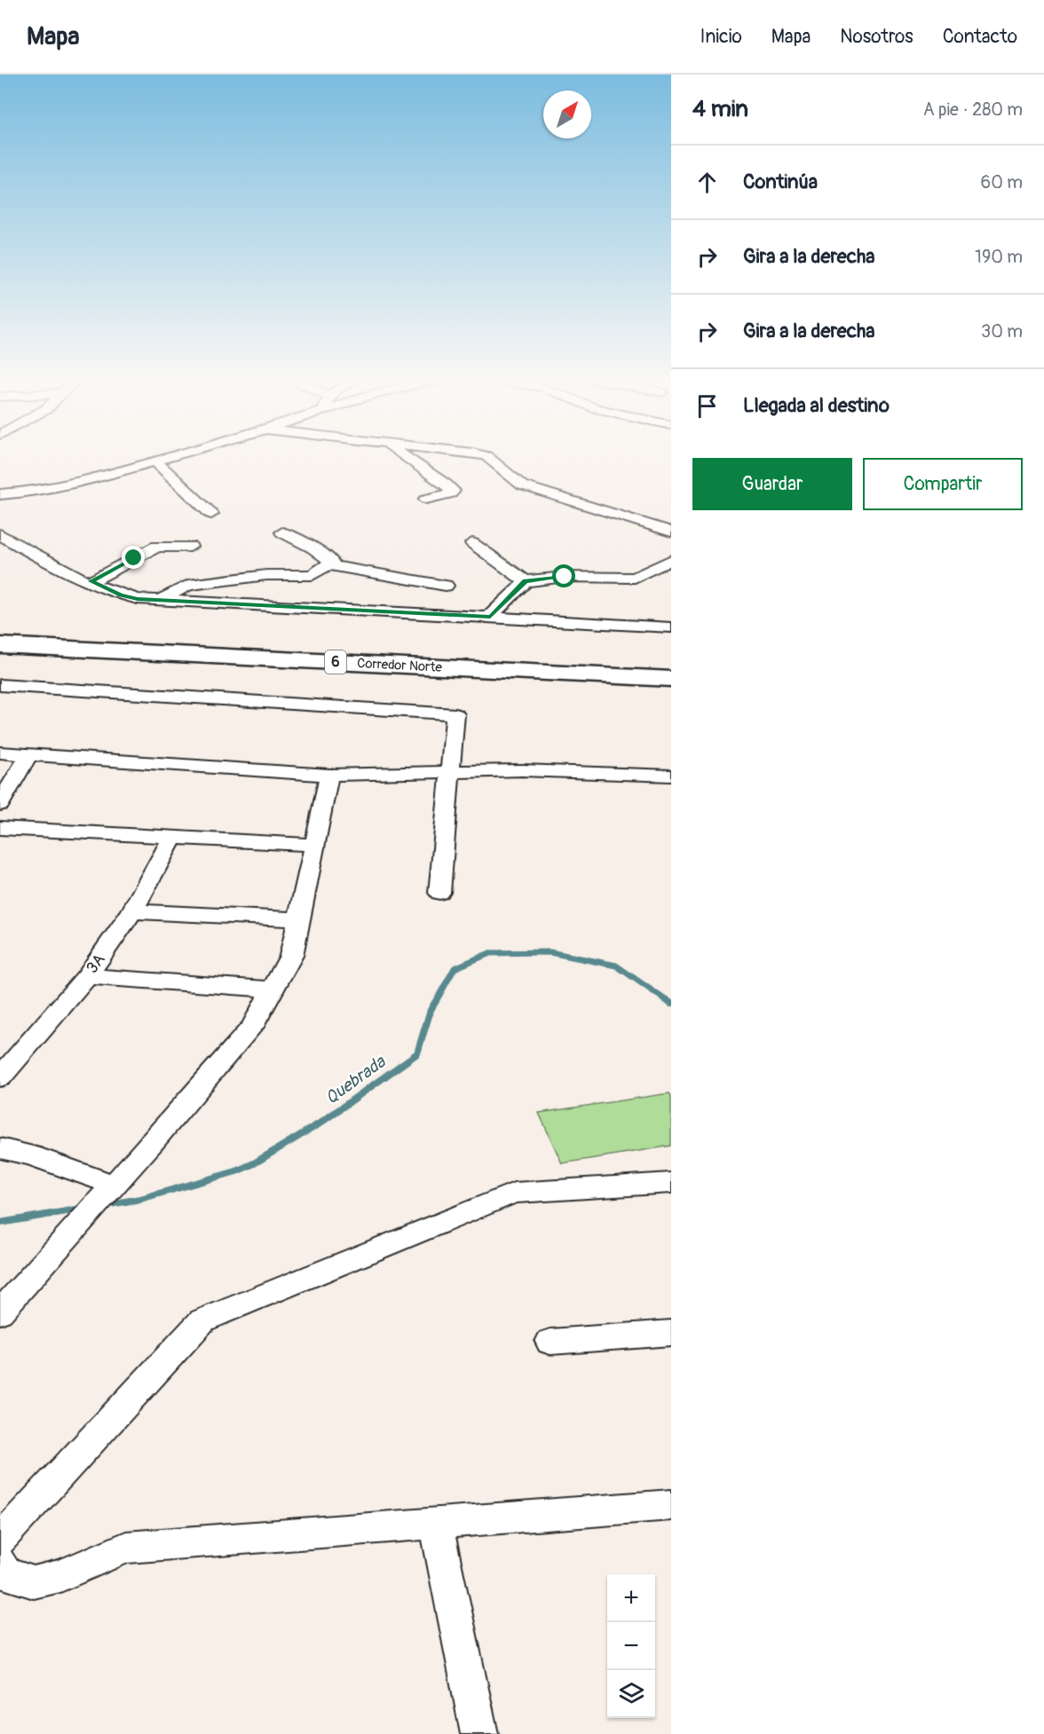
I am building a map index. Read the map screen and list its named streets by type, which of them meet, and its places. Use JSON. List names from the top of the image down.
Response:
{
  "streets": {
    "highway": ["6", "Corredor Norte"],
    "street": ["3A"]
  },
  "water": ["Quebrada"],
  "north": "top right",
  "page": {
    "header": "Mapa",
    "nav": [
      "Inicio",
      "Mapa",
      "Nosotros",
      "Contacto"
    ],
    "heading": ["4 min", "A pie · 280 m"],
    "list": [
      ["Continúa", "60 m"],
      ["Gira a la derecha", "190 m"],
      ["Gira a la derecha", "30 m"],
      "Llegada al destino"
    ],
    "buttons": ["Guardar", "Compartir"],
    "map_buttons": ["+", "−"]
  }
}
